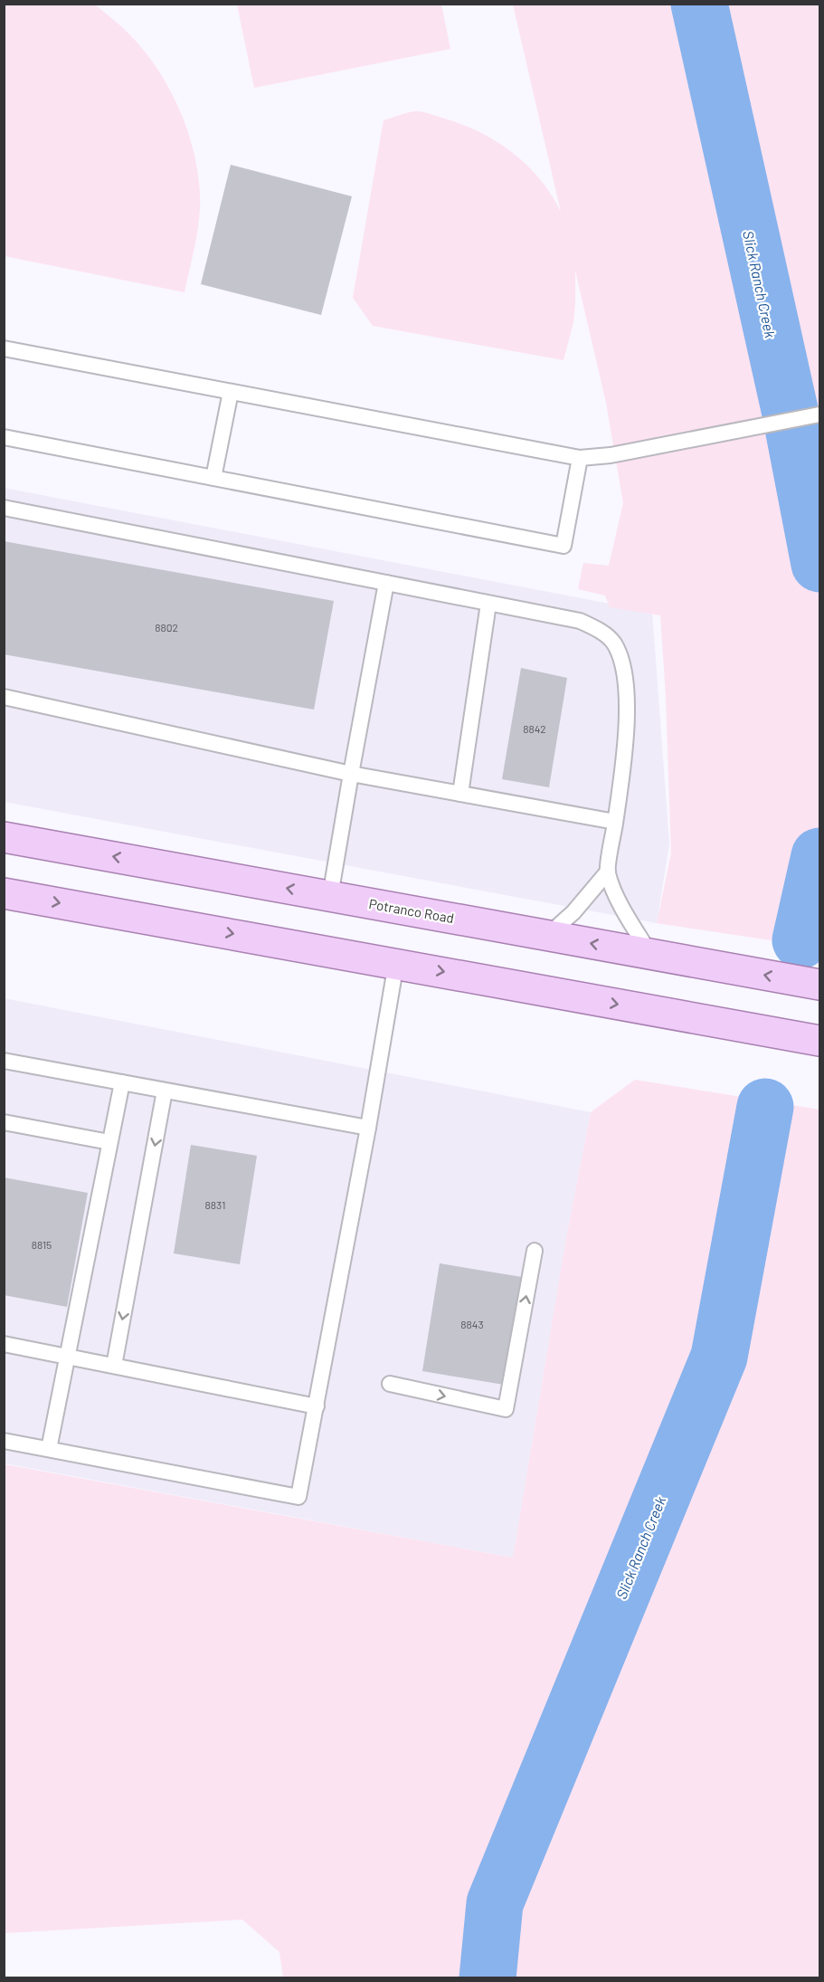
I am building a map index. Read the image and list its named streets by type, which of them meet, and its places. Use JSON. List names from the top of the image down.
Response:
{
  "streets": {
    "main road": ["Potranco Road"]
  },
  "water": ["Slick Ranch Creek"],
  "house_numbers": [
    "8802",
    "8842",
    "8831",
    "8815",
    "8843"
  ]
}
